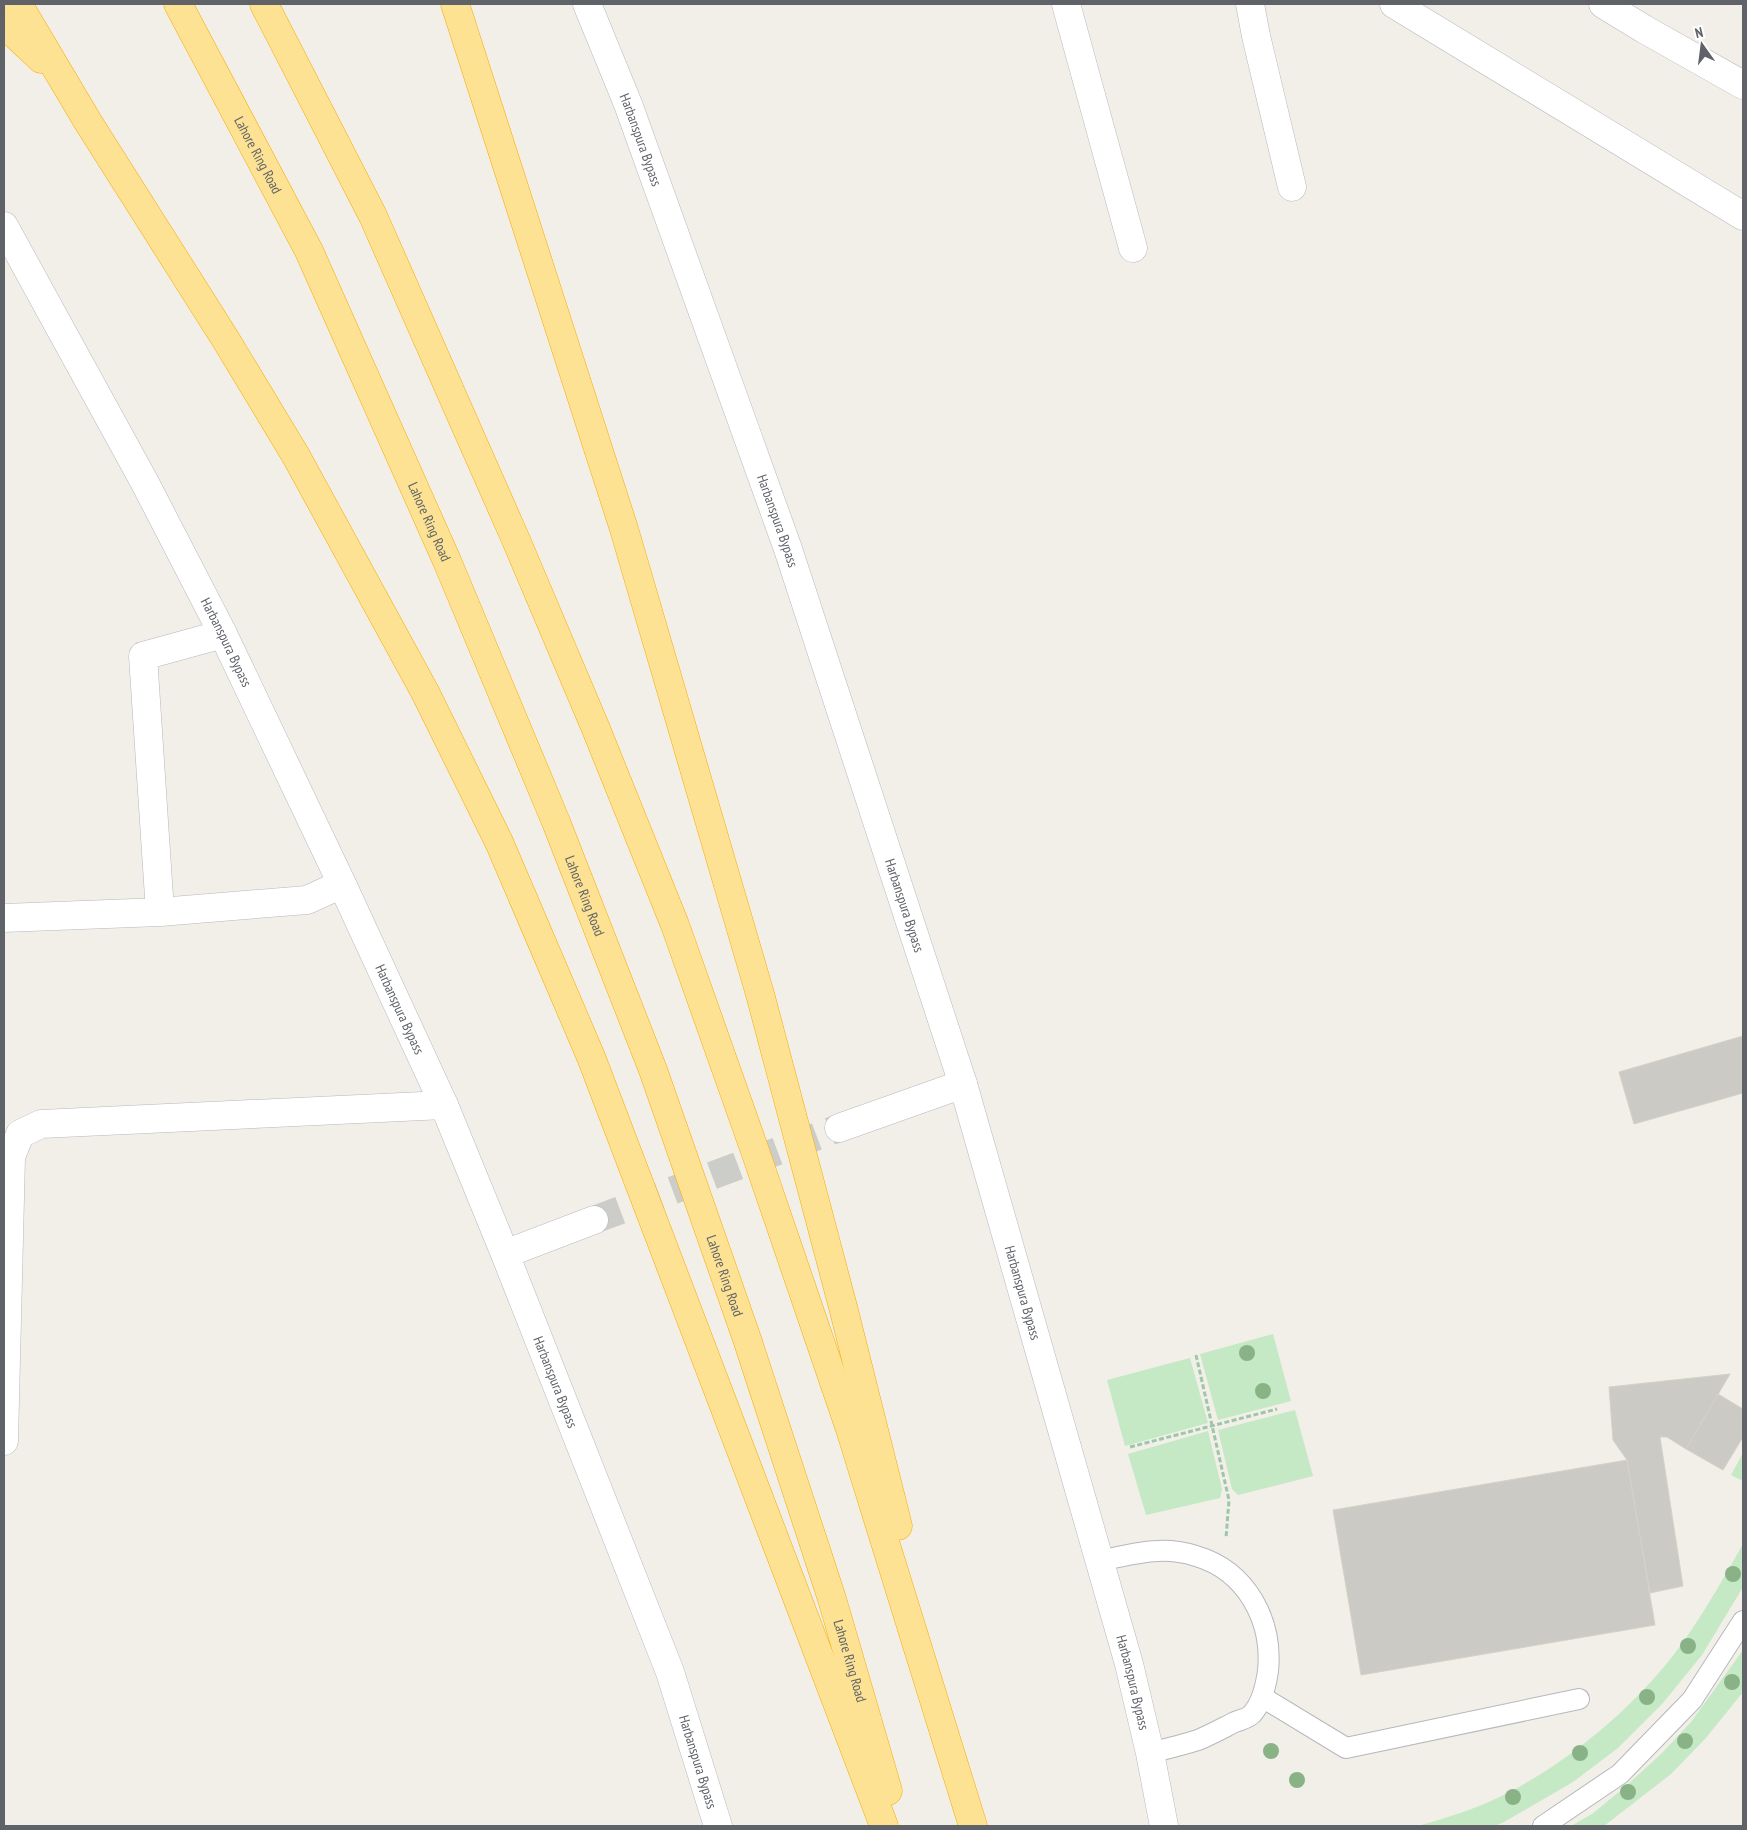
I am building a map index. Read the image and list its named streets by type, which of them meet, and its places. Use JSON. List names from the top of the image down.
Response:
{
  "streets": {
    "highway": ["Lahore Ring Road"],
    "street": ["Harbanspura Bypass"]
  },
  "north": "top"
}
